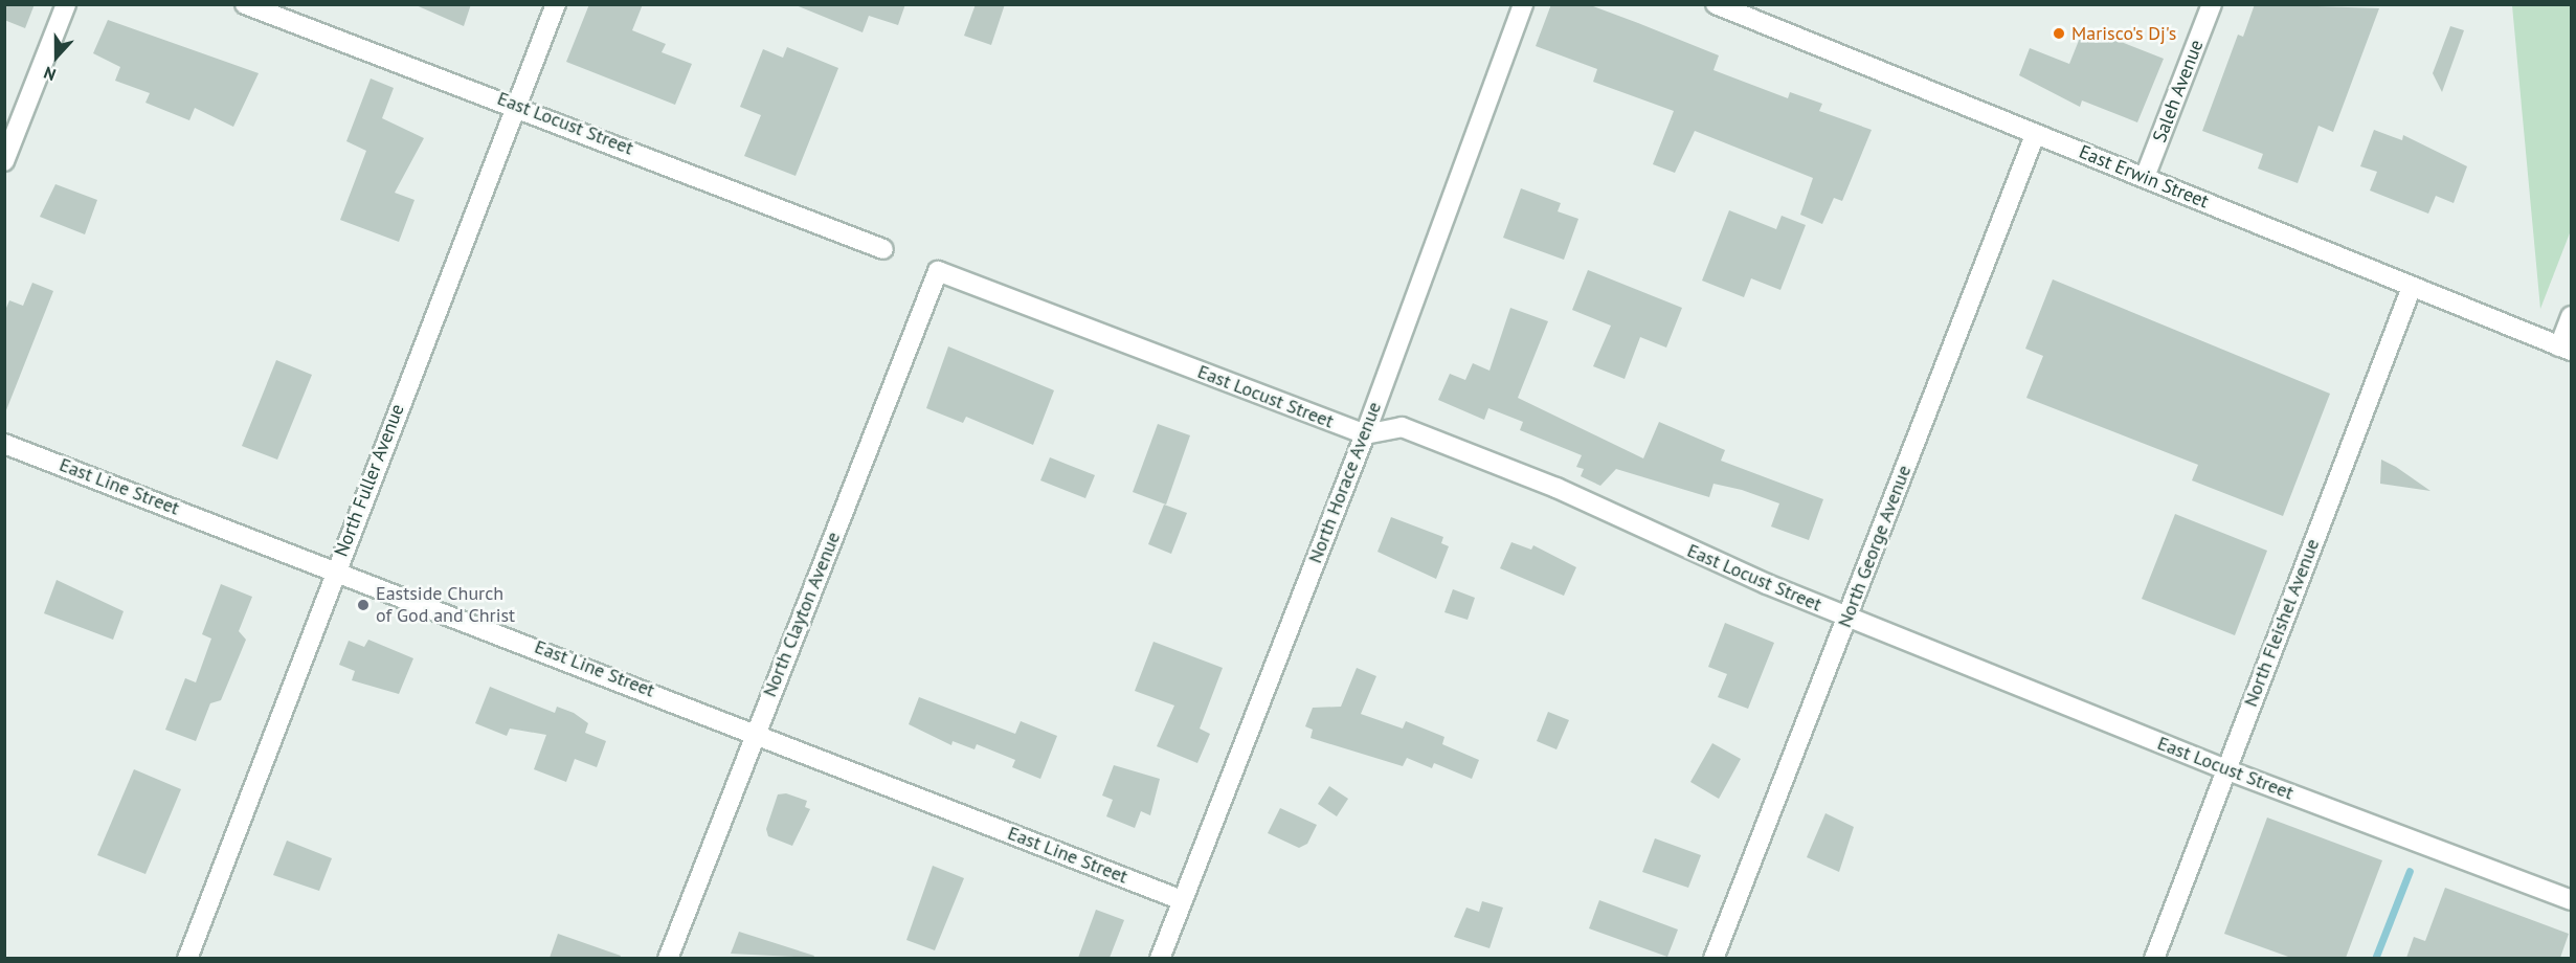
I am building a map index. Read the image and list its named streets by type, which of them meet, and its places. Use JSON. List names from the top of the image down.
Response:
{
  "streets": {
    "street": [
      "Saleh Avenue",
      "East Locust Street",
      "East Erwin Street",
      "North Fuller Avenue",
      "North Horace Avenue",
      "East Line Street",
      "North George Avenue",
      "North Clayton Avenue",
      "North Fleishel Avenue"
    ]
  },
  "crossings": [
    ["Saleh Avenue", "East Erwin Street"],
    ["East Locust Street", "North Fuller Avenue"],
    ["East Locust Street", "North Horace Avenue"],
    ["East Locust Street", "North George Avenue"],
    ["East Locust Street", "North Clayton Avenue"],
    ["East Locust Street", "North Fleishel Avenue"],
    ["East Erwin Street", "North George Avenue"],
    ["East Erwin Street", "North Fleishel Avenue"],
    ["North Fuller Avenue", "East Line Street"],
    ["North Horace Avenue", "East Line Street"],
    ["East Line Street", "North Clayton Avenue"]
  ],
  "places": ["Marisco's Dj's", "Eastside Church of God and Christ"],
  "north": "bottom"
}
